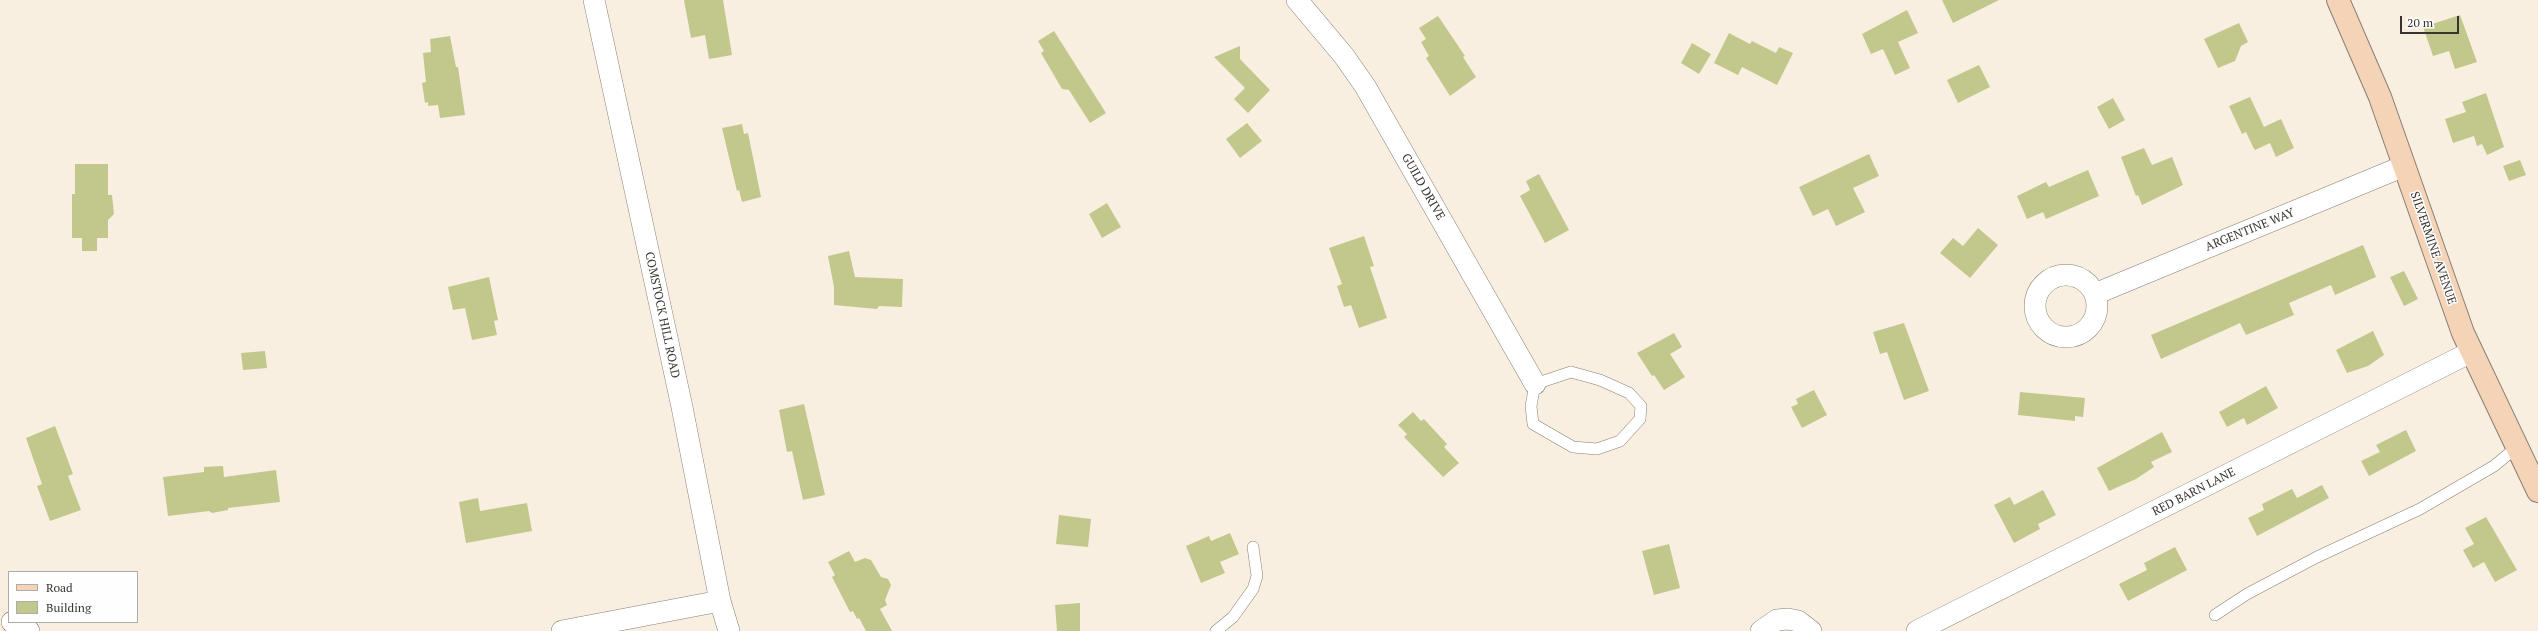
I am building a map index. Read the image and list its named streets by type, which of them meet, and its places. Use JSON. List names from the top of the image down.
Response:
{
  "streets": {
    "street": [
      "GUILD DRIVE",
      "ARGENTINE WAY",
      "SILVERMINE AVENUE",
      "COMSTOCK HILL ROAD",
      "RED BARN LANE"
    ]
  },
  "crossings": [
    ["ARGENTINE WAY", "SILVERMINE AVENUE"],
    ["SILVERMINE AVENUE", "RED BARN LANE"]
  ],
  "legend": ["Road", "Building"],
  "scale_bar": "20 m"
}
